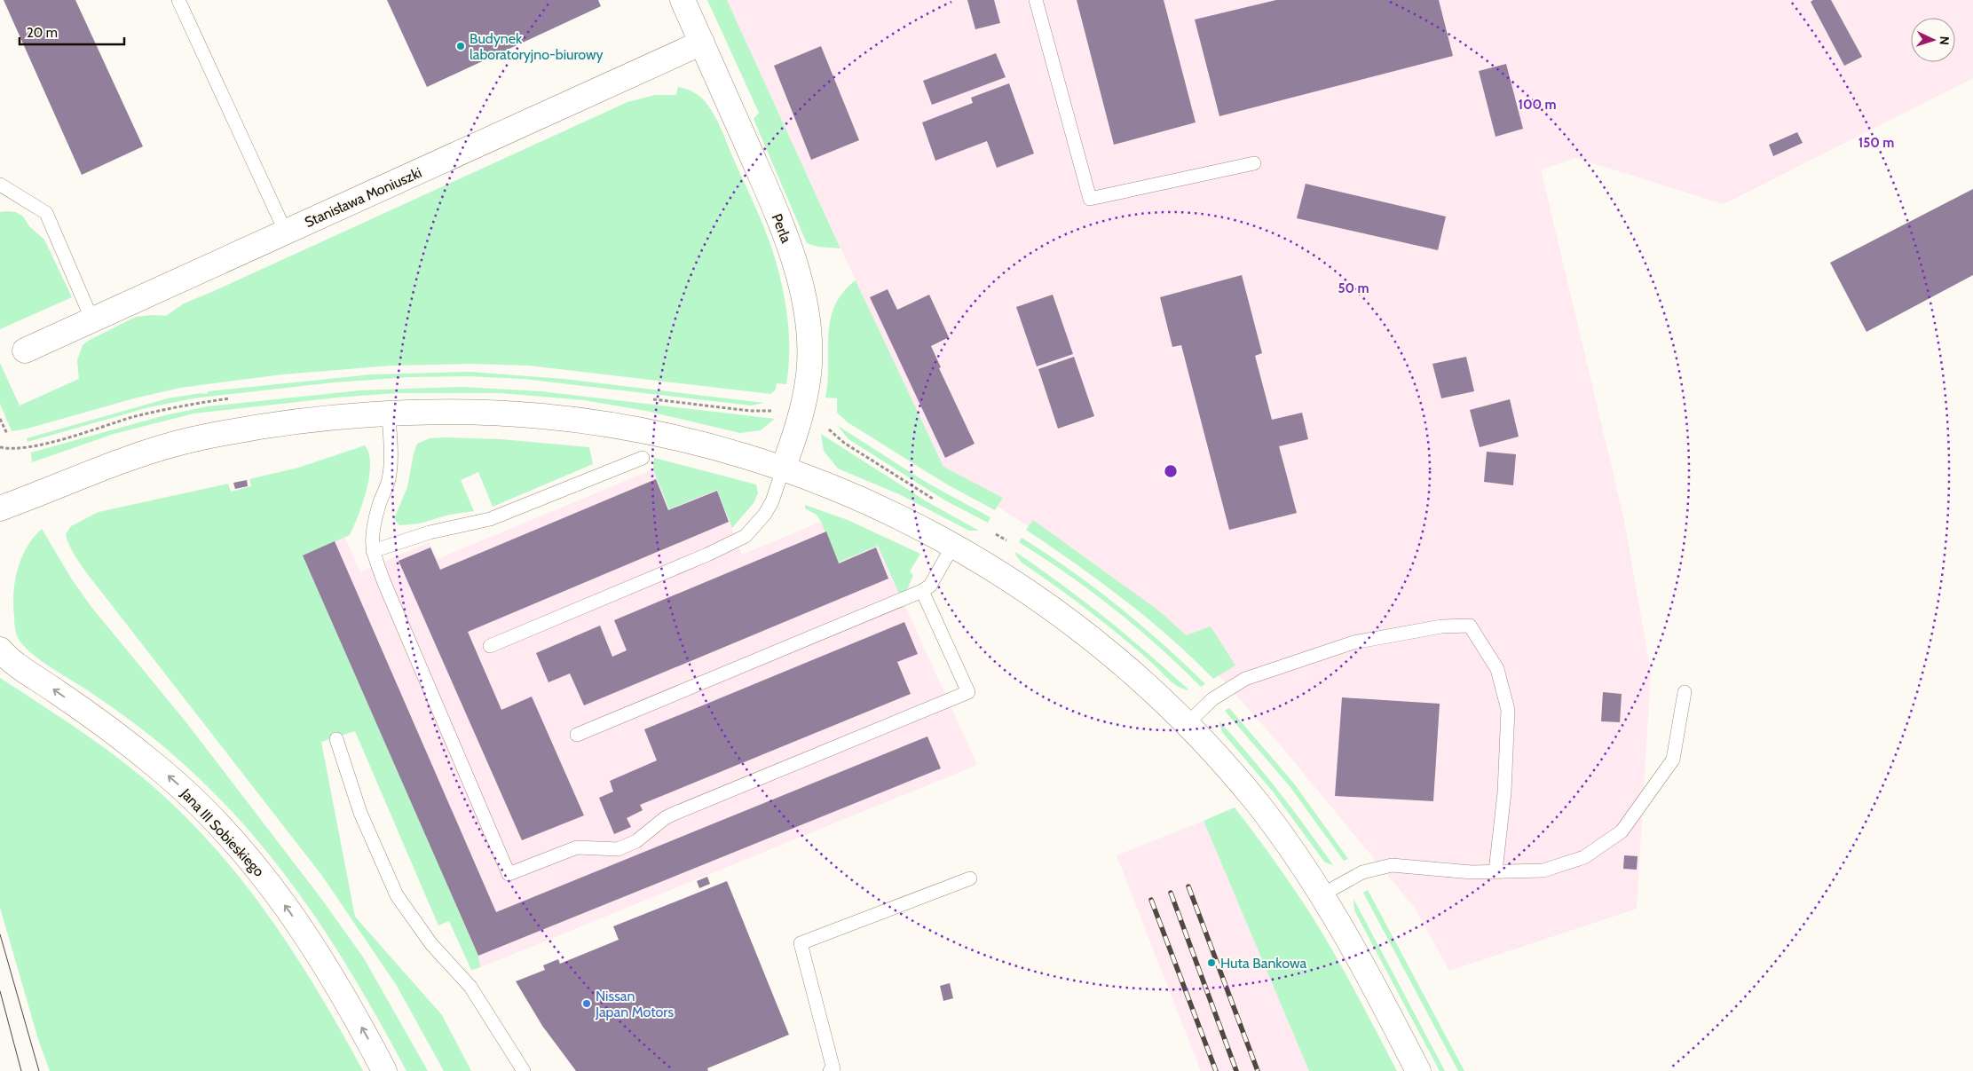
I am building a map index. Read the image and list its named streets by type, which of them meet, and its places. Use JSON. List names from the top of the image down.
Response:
{
  "streets": {
    "street": ["Stanisława Moniuszki", "Perla", "Jana III Sobieskiego"]
  },
  "crossings": [
    ["Stanisława Moniuszki", "Perla"]
  ],
  "one_way": ["Jana III Sobieskiego"],
  "places": ["Budynek laboratoryjno-biurowy", "Huta Bankowa", "Nissan Japan Motors"],
  "scale_bar": "20 m",
  "north": "right",
  "rings": ["100 m", "150 m", "50 m"]
}
